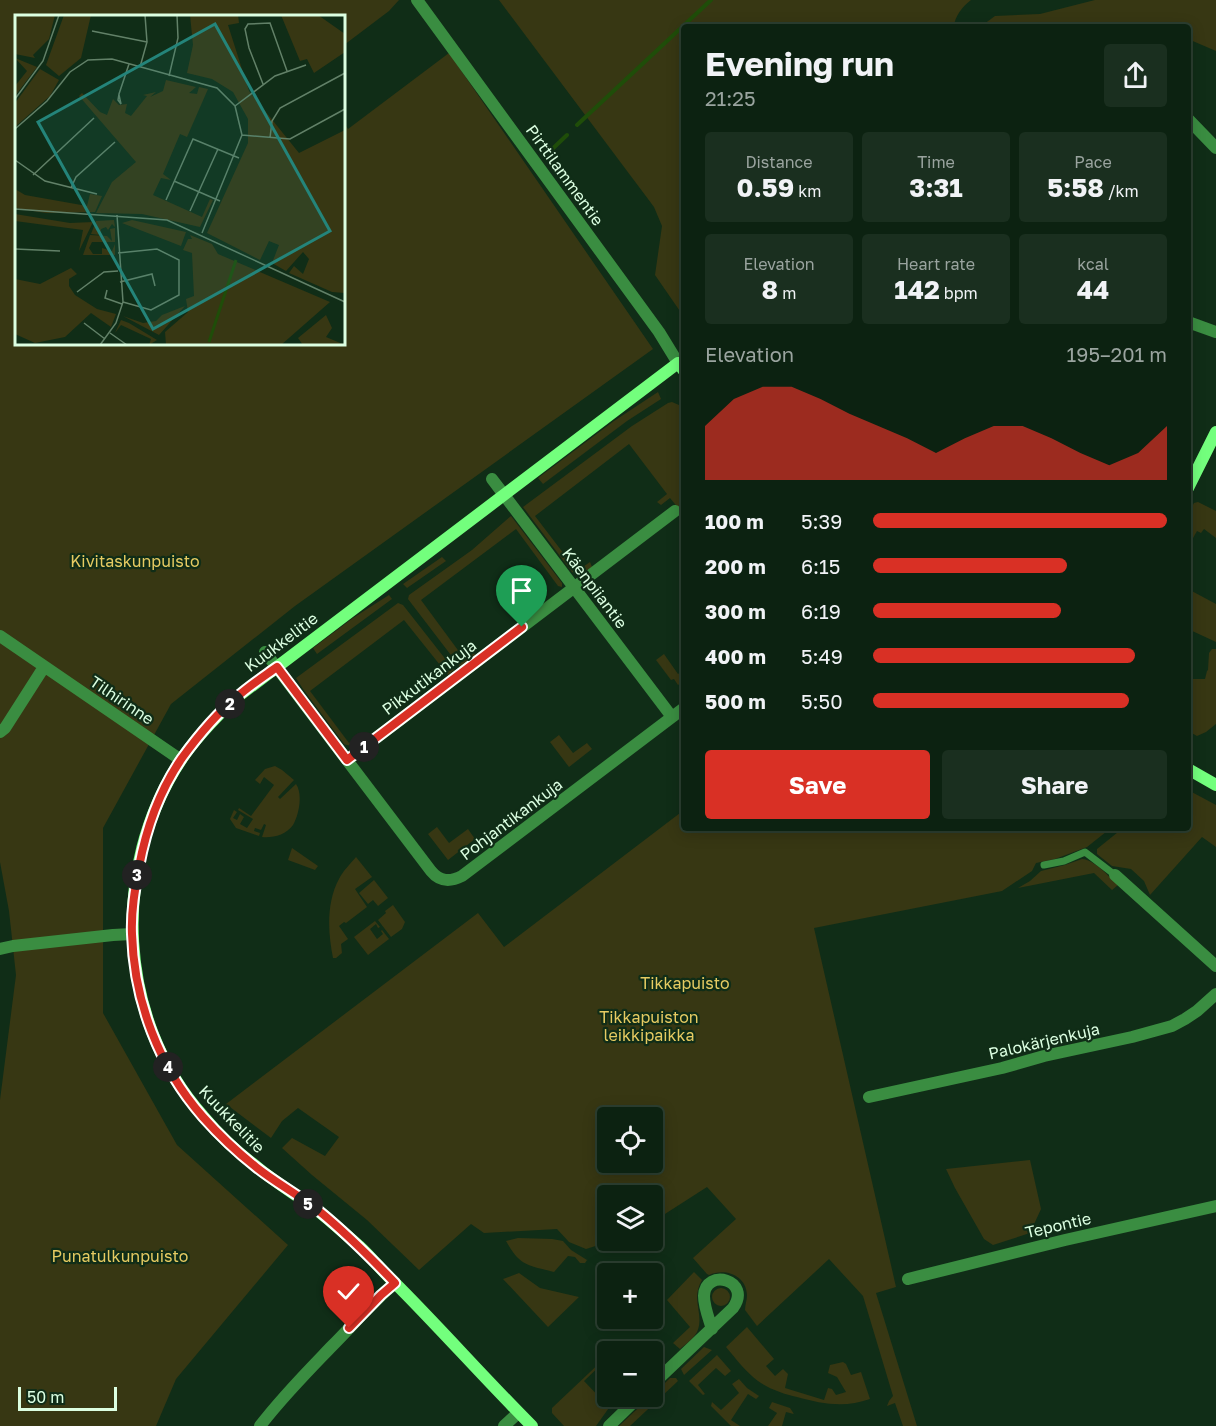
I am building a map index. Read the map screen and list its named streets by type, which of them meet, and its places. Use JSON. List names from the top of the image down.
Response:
{
  "streets": {
    "street": [
      "Pirttilammentie",
      "Käenpiiantie",
      "Kuukkelitie",
      "Pikkutikankuja",
      "Tilhirinne",
      "Pohjantikankuja",
      "Palokärjenkuja",
      "Tepontie"
    ]
  },
  "crossings": [
    ["Pirttilammentie", "Kuukkelitie"],
    ["Käenpiiantie", "Kuukkelitie"],
    ["Käenpiiantie", "Pikkutikankuja"],
    ["Käenpiiantie", "Pohjantikankuja"],
    ["Kuukkelitie", "Tilhirinne"],
    ["Kuukkelitie", "Pohjantikankuja"],
    ["Pikkutikankuja", "Pohjantikankuja"]
  ],
  "parks": [
    "Kivitaskunpuisto",
    "Tikkapuisto",
    "Tikkapuiston leikkipaikka",
    "Punatulkunpuisto"
  ],
  "scale_bar": "50 m",
  "page": {
    "heading": ["Evening run", "21:25"],
    "stats": [
      ["Distance", "0.59 km"],
      ["Time", "3:31"],
      ["Pace", "5:58 /km"],
      ["Elevation", "8 m"],
      ["Heart rate", "142 bpm"],
      ["kcal", "44"]
    ],
    "chart": ["Elevation", "195–201 m"],
    "list": [
      {
        "name": "100 m",
        "note": "5:39"
      },
      {
        "name": "200 m",
        "note": "6:15"
      },
      {
        "name": "300 m",
        "note": "6:19"
      },
      {
        "name": "400 m",
        "note": "5:49"
      },
      {
        "name": "500 m",
        "note": "5:50"
      }
    ],
    "pins": [
      "2",
      "1",
      "3",
      "4",
      "5"
    ],
    "buttons": ["Save", "Share"],
    "map_buttons": ["+", "−"],
    "scale": "50 m"
  }
}
